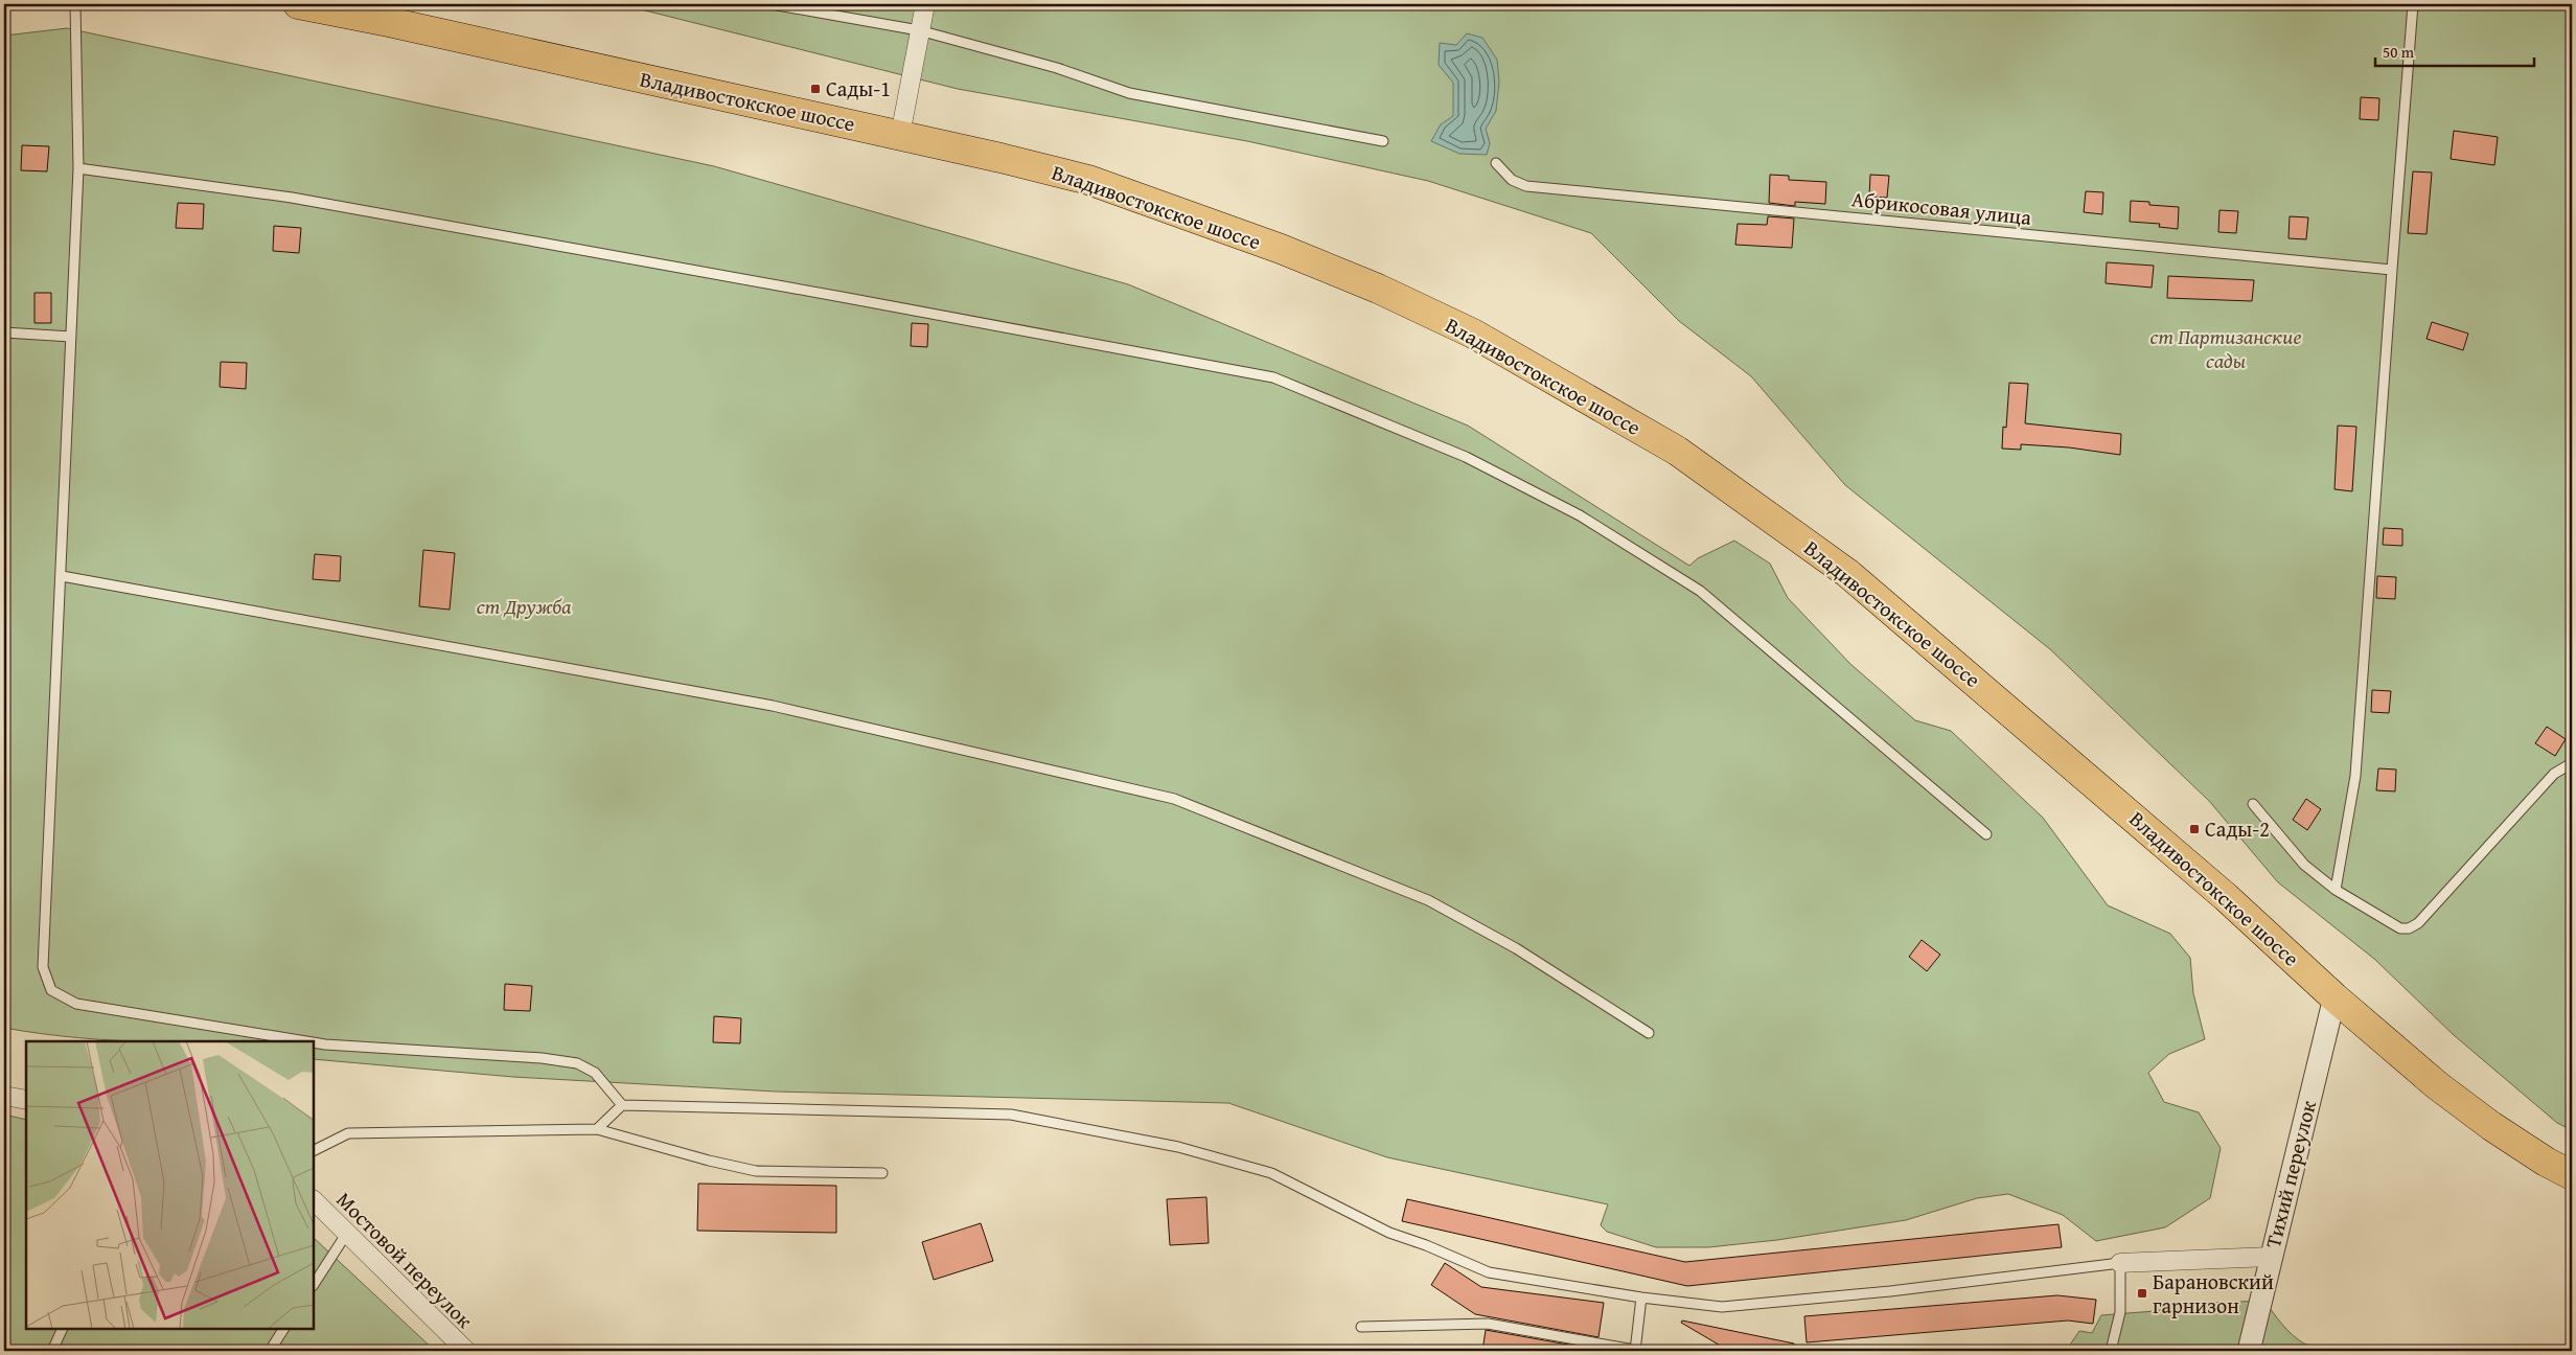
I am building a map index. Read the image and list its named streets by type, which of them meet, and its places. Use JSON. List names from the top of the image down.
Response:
{
  "streets": {
    "highway": ["Владивостокское шоссе"],
    "street": ["Тихий переулок", "Мостовой переулок"],
    "lane": ["Абрикосовая улица"]
  },
  "crossings": [
    ["Владивостокское шоссе", "Тихий переулок"]
  ],
  "parks": ["ст Партизанские сады", "ст Дружба"],
  "places": {
    "transit": ["Сады-1", "Сады-2", "Барановский гарнизон"]
  },
  "scale_bar": "50 m"
}
